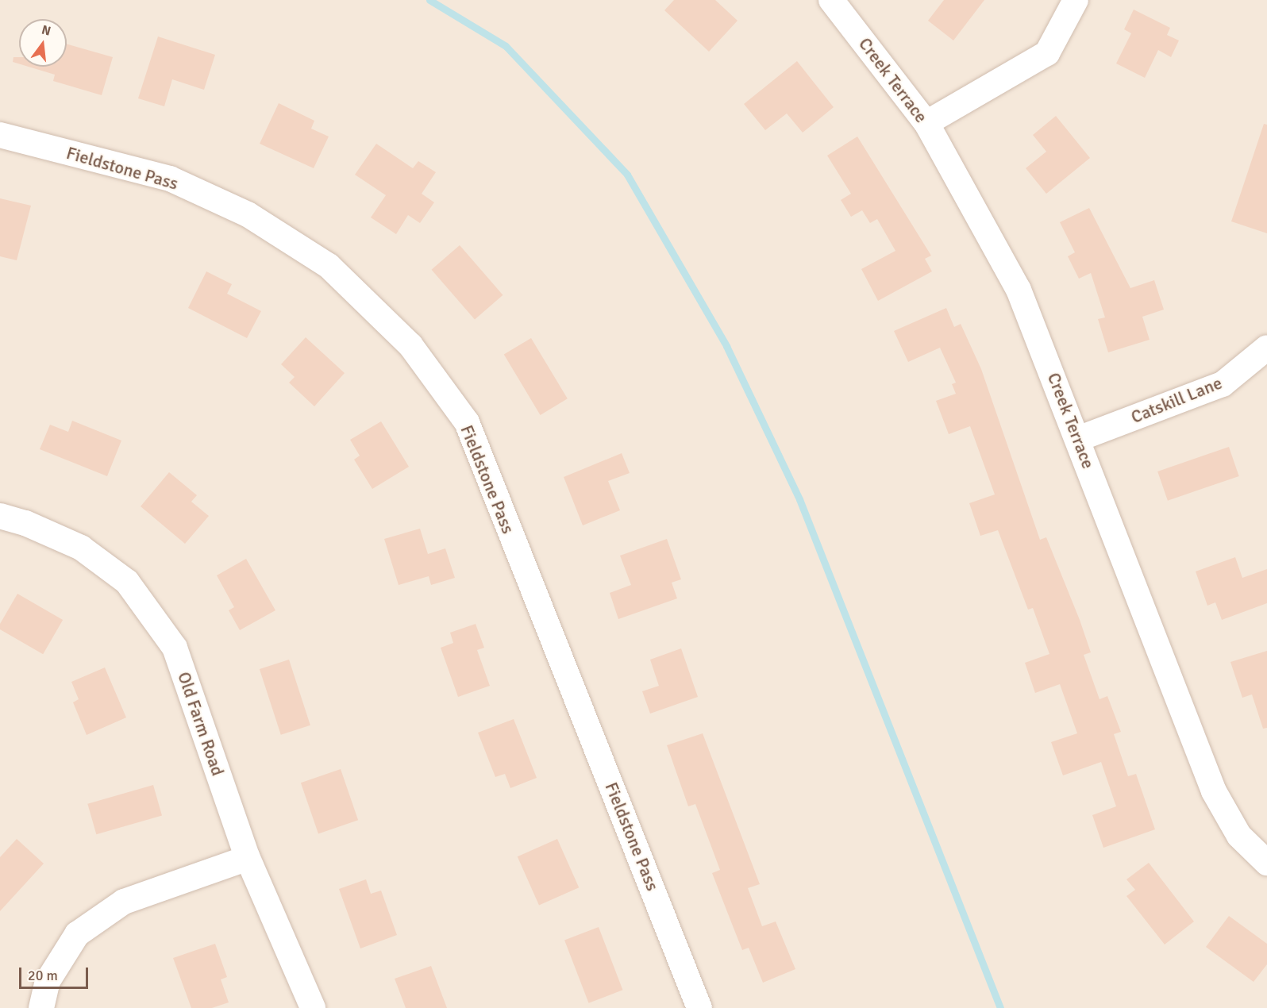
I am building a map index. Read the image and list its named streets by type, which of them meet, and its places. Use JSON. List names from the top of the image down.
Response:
{
  "streets": {
    "street": [
      "Creek Terrace",
      "Fieldstone Pass",
      "Catskill Lane",
      "Old Farm Road"
    ]
  },
  "crossings": [
    ["Creek Terrace", "Catskill Lane"]
  ],
  "scale_bar": "20 m",
  "north": "top"
}
